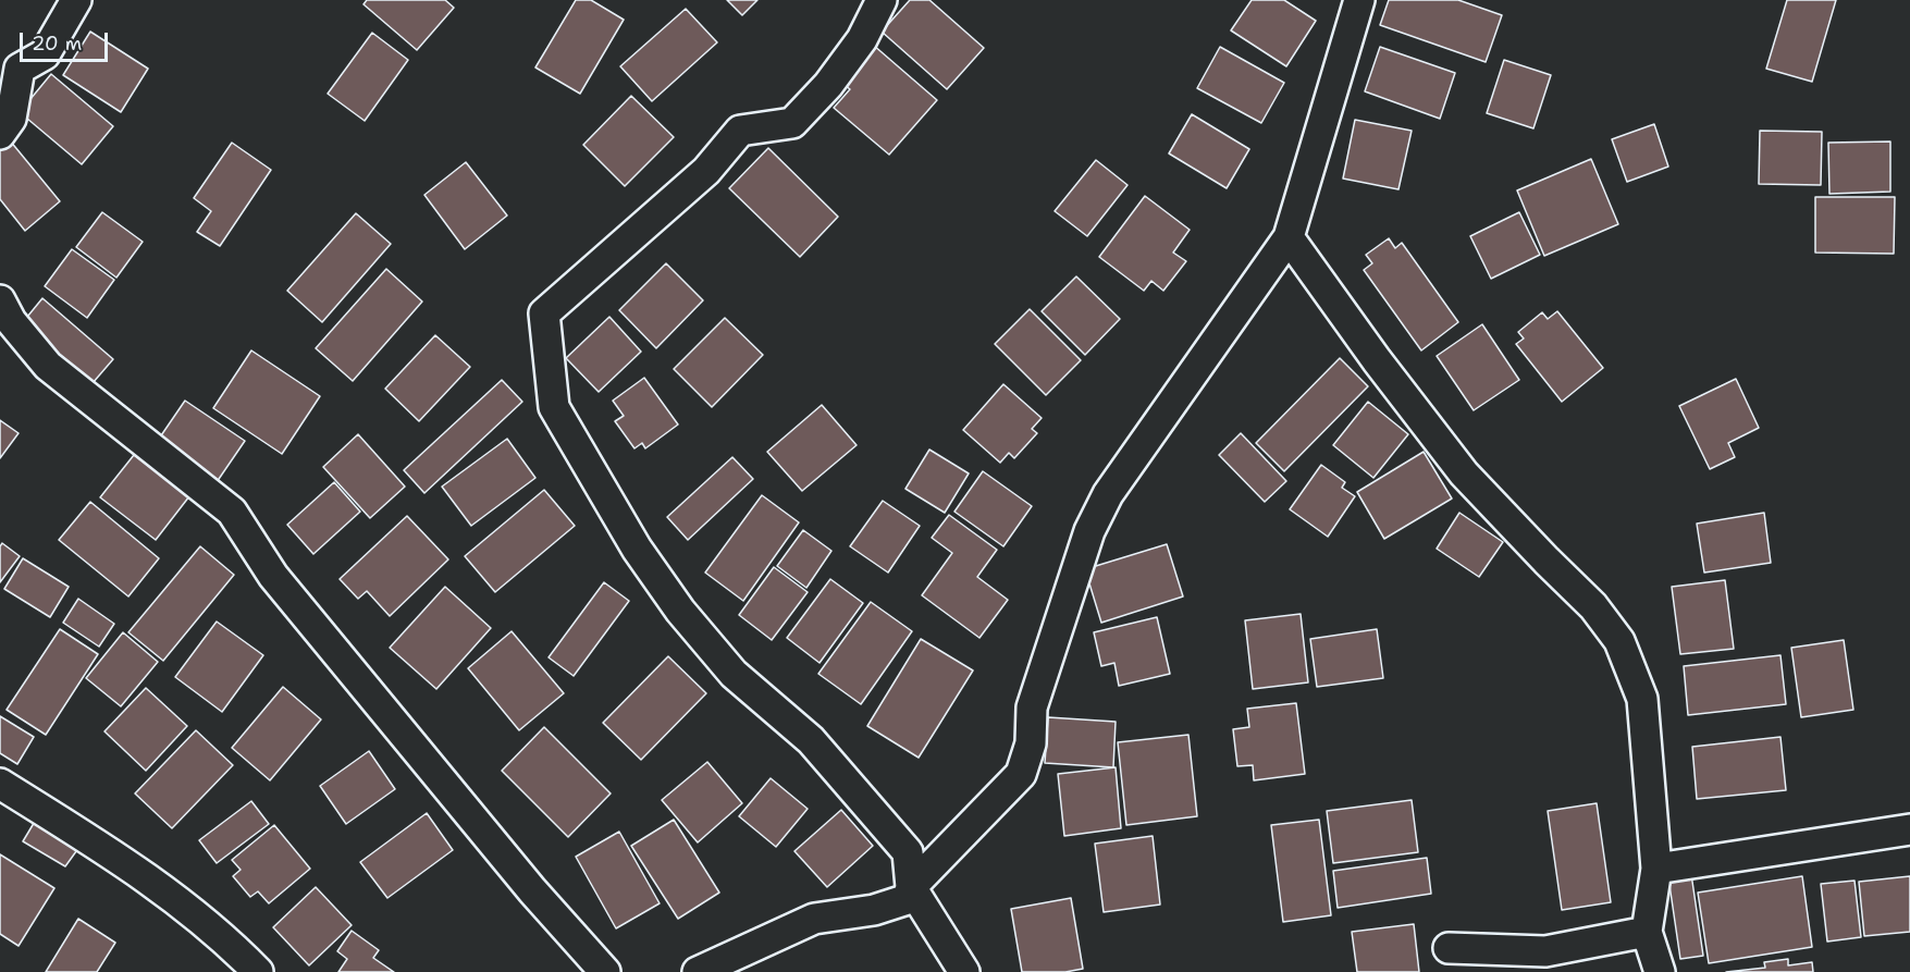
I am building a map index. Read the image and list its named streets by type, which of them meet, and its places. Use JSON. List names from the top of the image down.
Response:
{
  "scale_bar": "20 m"
}
